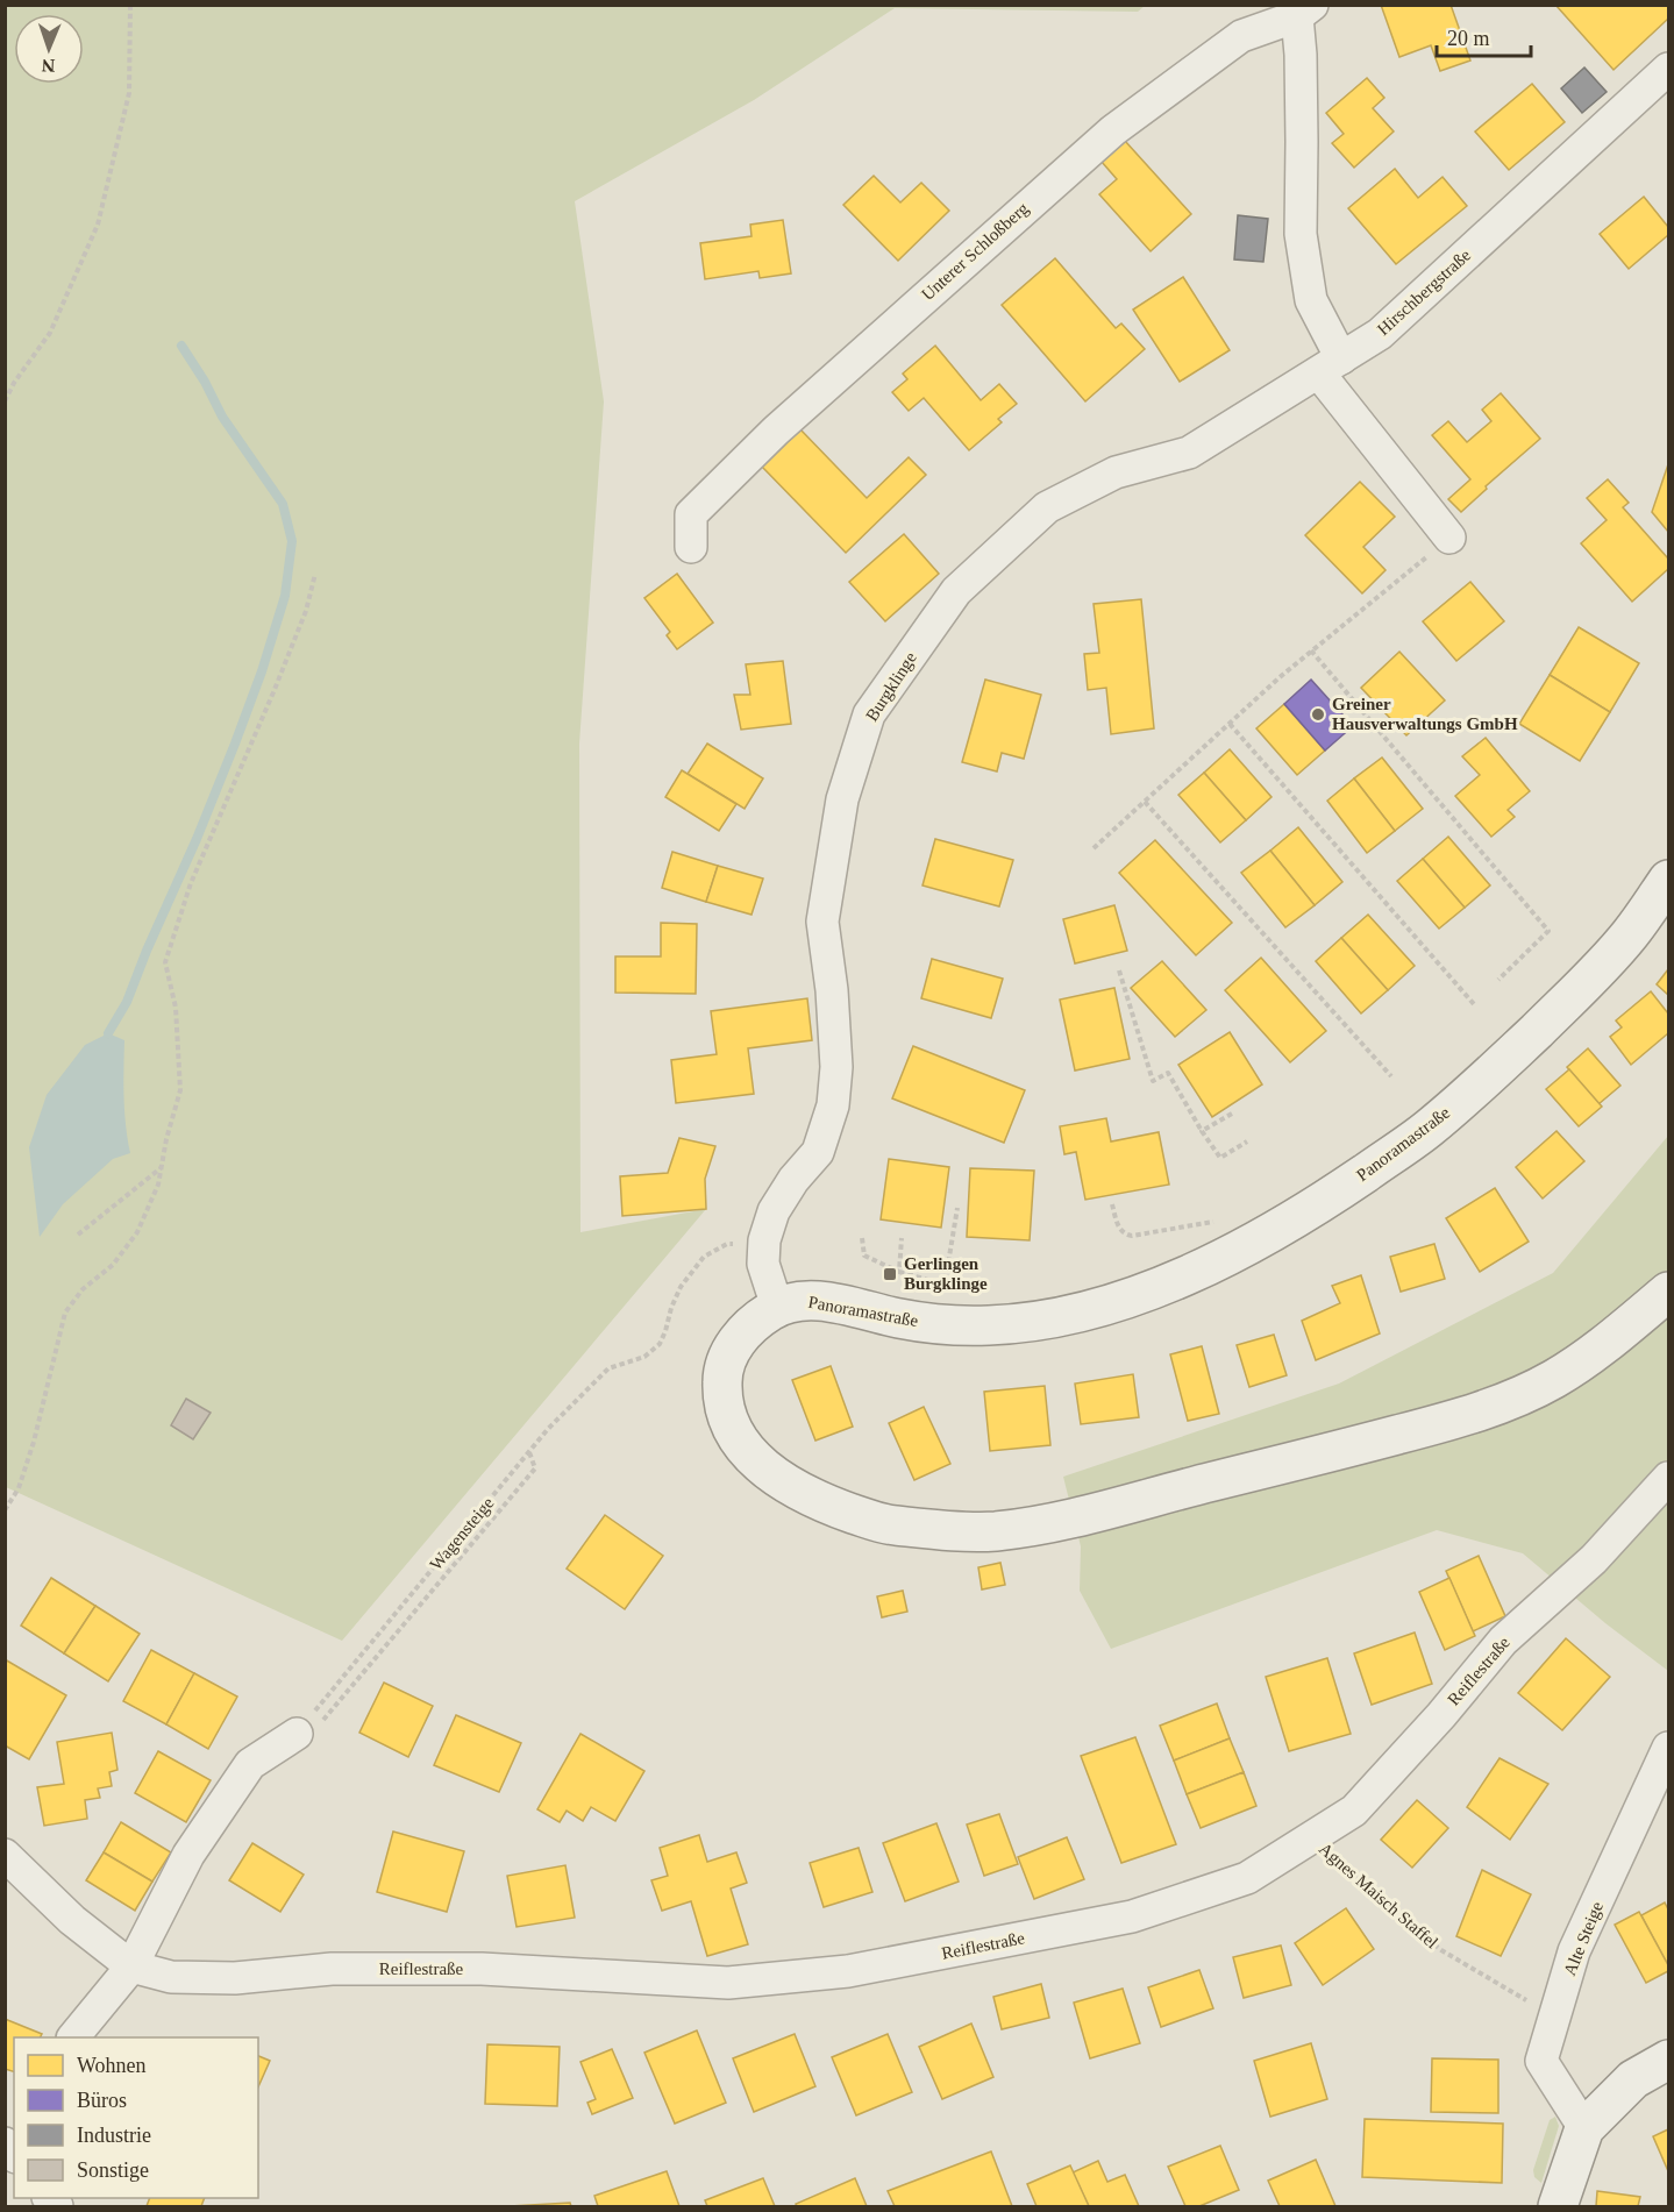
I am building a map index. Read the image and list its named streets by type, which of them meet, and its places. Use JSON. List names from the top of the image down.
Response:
{
  "streets": {
    "main road": ["Panoramastraße"],
    "street": [
      "Unterer Schloßberg",
      "Hirschbergstraße",
      "Burgklinge",
      "Reiflestraße",
      "Alte Steige"
    ],
    "path": ["Wagensteige", "Agnes Maisch Staffel"]
  },
  "crossings": [
    ["Hirschbergstraße", "Burgklinge"],
    ["Burgklinge", "Panoramastraße"],
    ["Burgklinge", "Wagensteige"],
    ["Reiflestraße", "Agnes Maisch Staffel"],
    ["Agnes Maisch Staffel", "Alte Steige"]
  ],
  "places": {
    "other": ["Greiner Hausverwaltungs GmbH"],
    "transit": ["Gerlingen Burgklinge"]
  },
  "legend": [
    "Wohnen",
    "Büros",
    "Industrie",
    "Sonstige"
  ],
  "scale_bar": "20 m",
  "north": "bottom"
}
